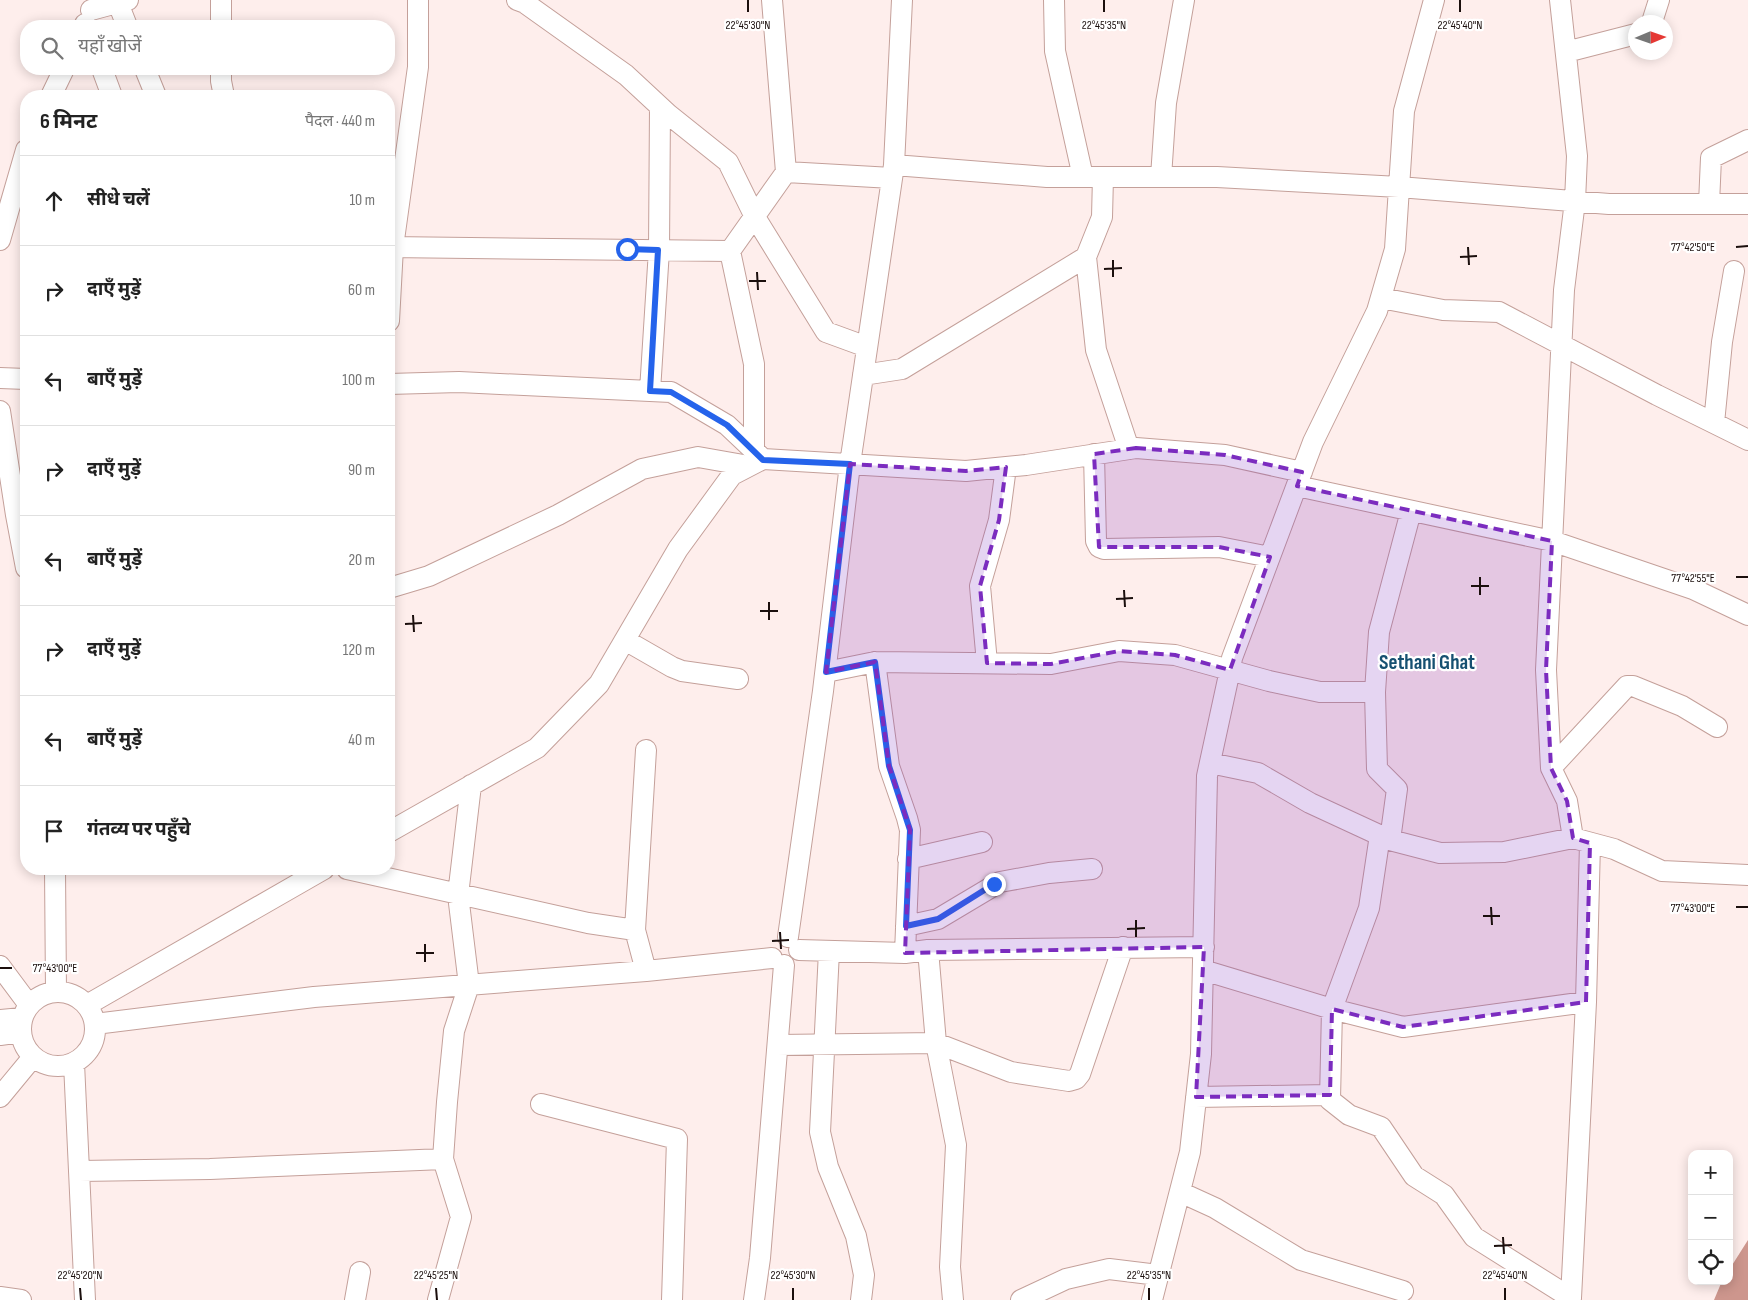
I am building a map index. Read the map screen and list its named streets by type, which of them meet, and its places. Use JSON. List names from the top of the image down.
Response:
{
  "districts": ["Sethani Ghat"],
  "north": "right",
  "page": {
    "search": "यहाँ खोजें",
    "heading": ["6 मिनट", "पैदल · 440 m"],
    "list": [
      ["सीधे चलें", "10 m"],
      ["दाएँ मुड़ें", "60 m"],
      ["बाएँ मुड़ें", "100 m"],
      ["दाएँ मुड़ें", "90 m"],
      ["बाएँ मुड़ें", "20 m"],
      ["दाएँ मुड़ें", "120 m"],
      ["बाएँ मुड़ें", "40 m"],
      "गंतव्य पर पहुँचे"
    ],
    "map_buttons": ["+", "−"]
  },
  "coordinates": [
    "22°45'30\"N",
    "22°45'35\"N",
    "22°45'40\"N",
    "77°42'50\"E",
    "77°42'55\"E",
    "77°43'00\"E",
    "22°45'20\"N",
    "22°45'25\"N"
  ]
}
